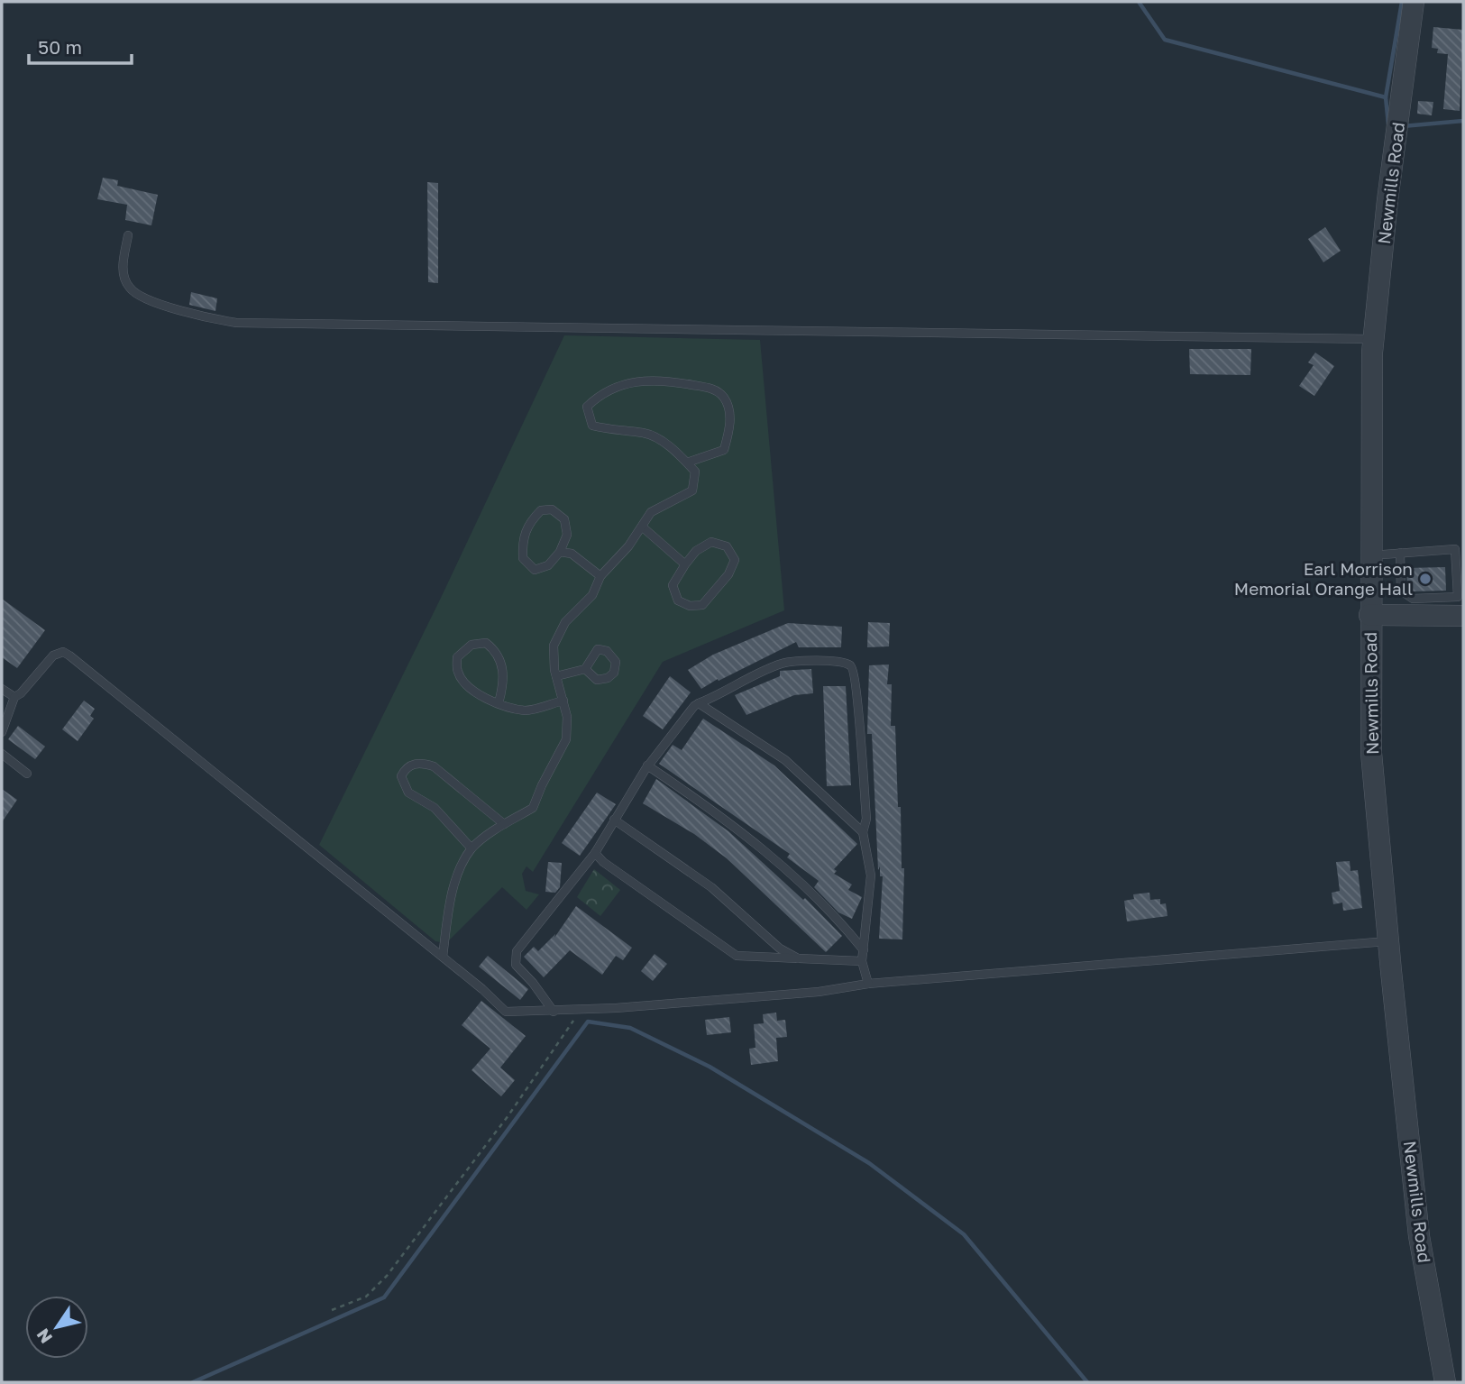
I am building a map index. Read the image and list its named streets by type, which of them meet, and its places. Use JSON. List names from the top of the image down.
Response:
{
  "streets": {
    "street": ["Newmills Road"]
  },
  "places": ["Earl Morrison Memorial Orange Hall"],
  "scale_bar": "50 m",
  "north": "bottom left"
}
